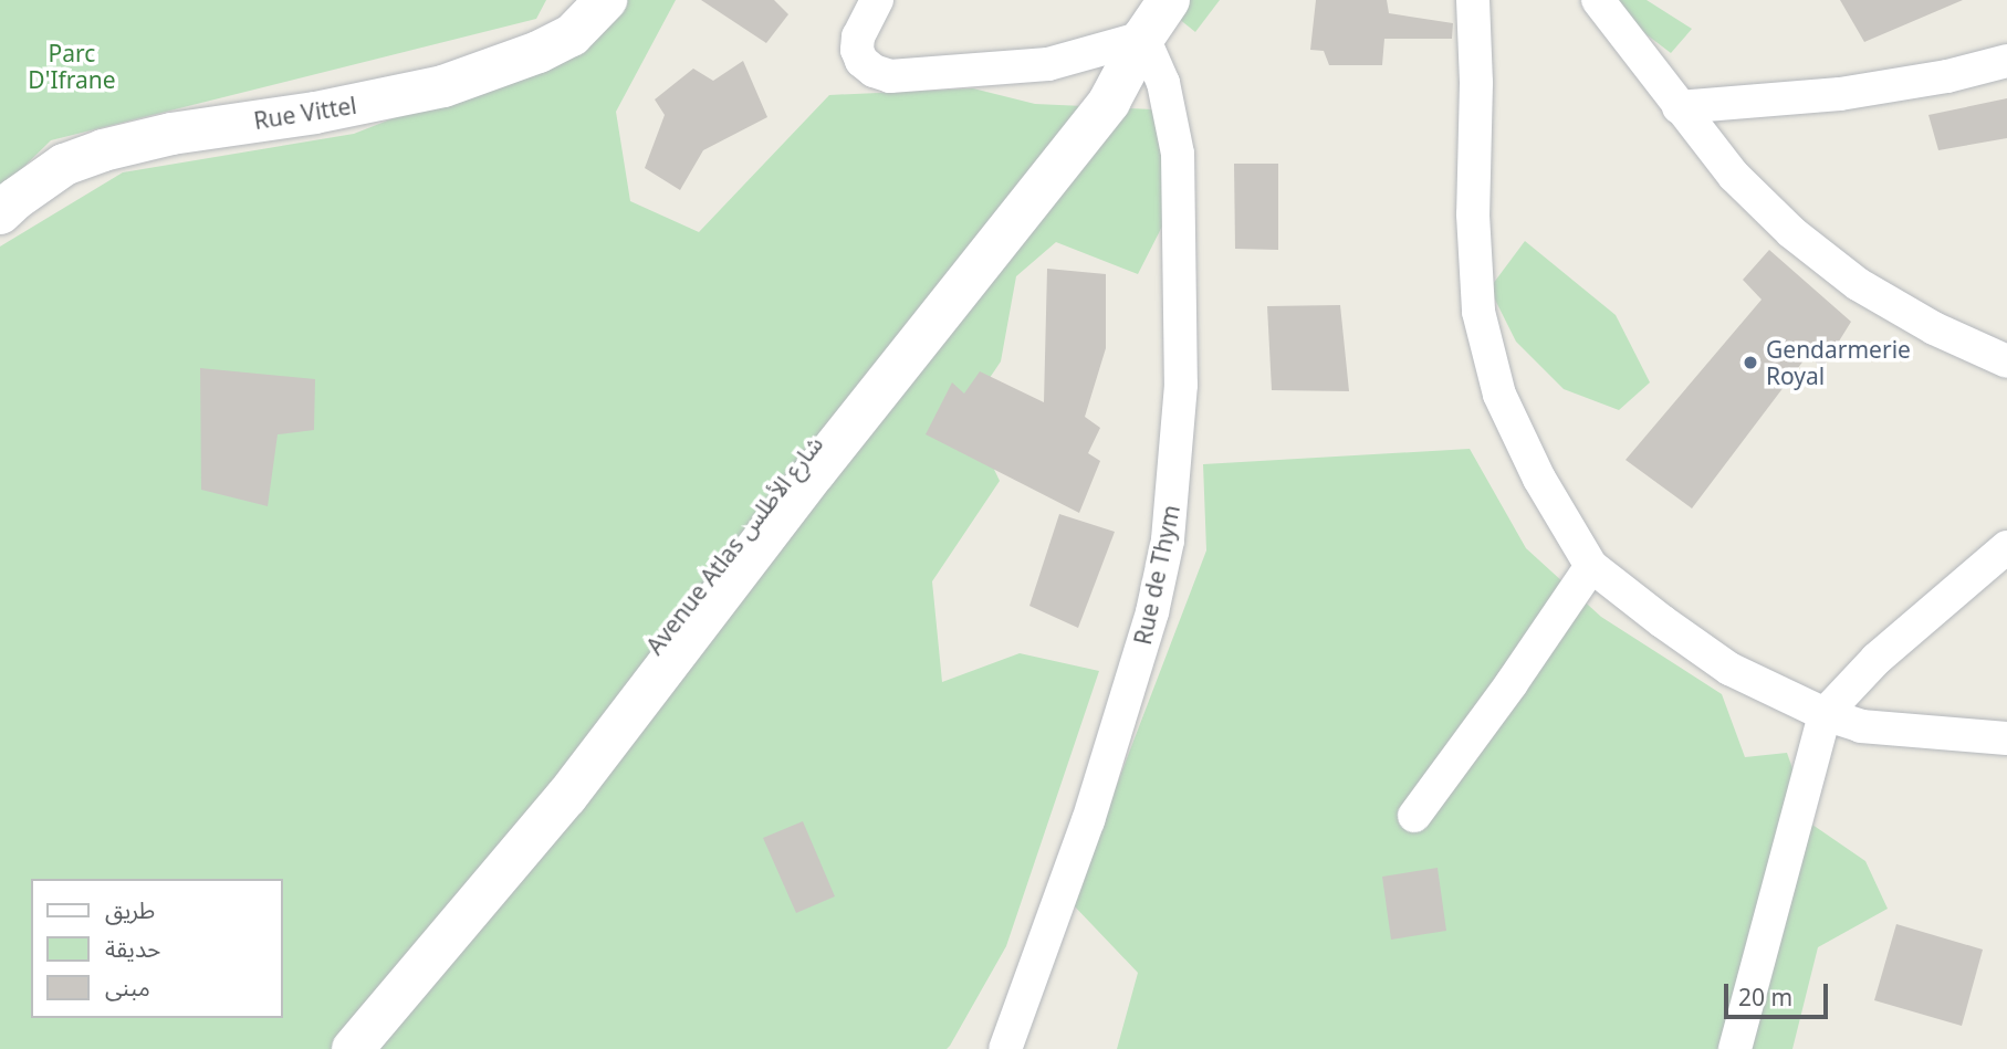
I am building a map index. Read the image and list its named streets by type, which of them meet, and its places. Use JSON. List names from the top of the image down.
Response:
{
  "streets": {
    "street": ["Rue Vittel", "Avenue Atlas شارع الأطلس", "Rue de Thym"]
  },
  "crossings": [
    ["Avenue Atlas شارع الأطلس", "Rue de Thym"]
  ],
  "parks": ["Parc D'Ifrane"],
  "places": ["Gendarmerie Royal"],
  "legend": ["طريق", "حديقة", "مبنى"],
  "scale_bar": "20 m"
}
